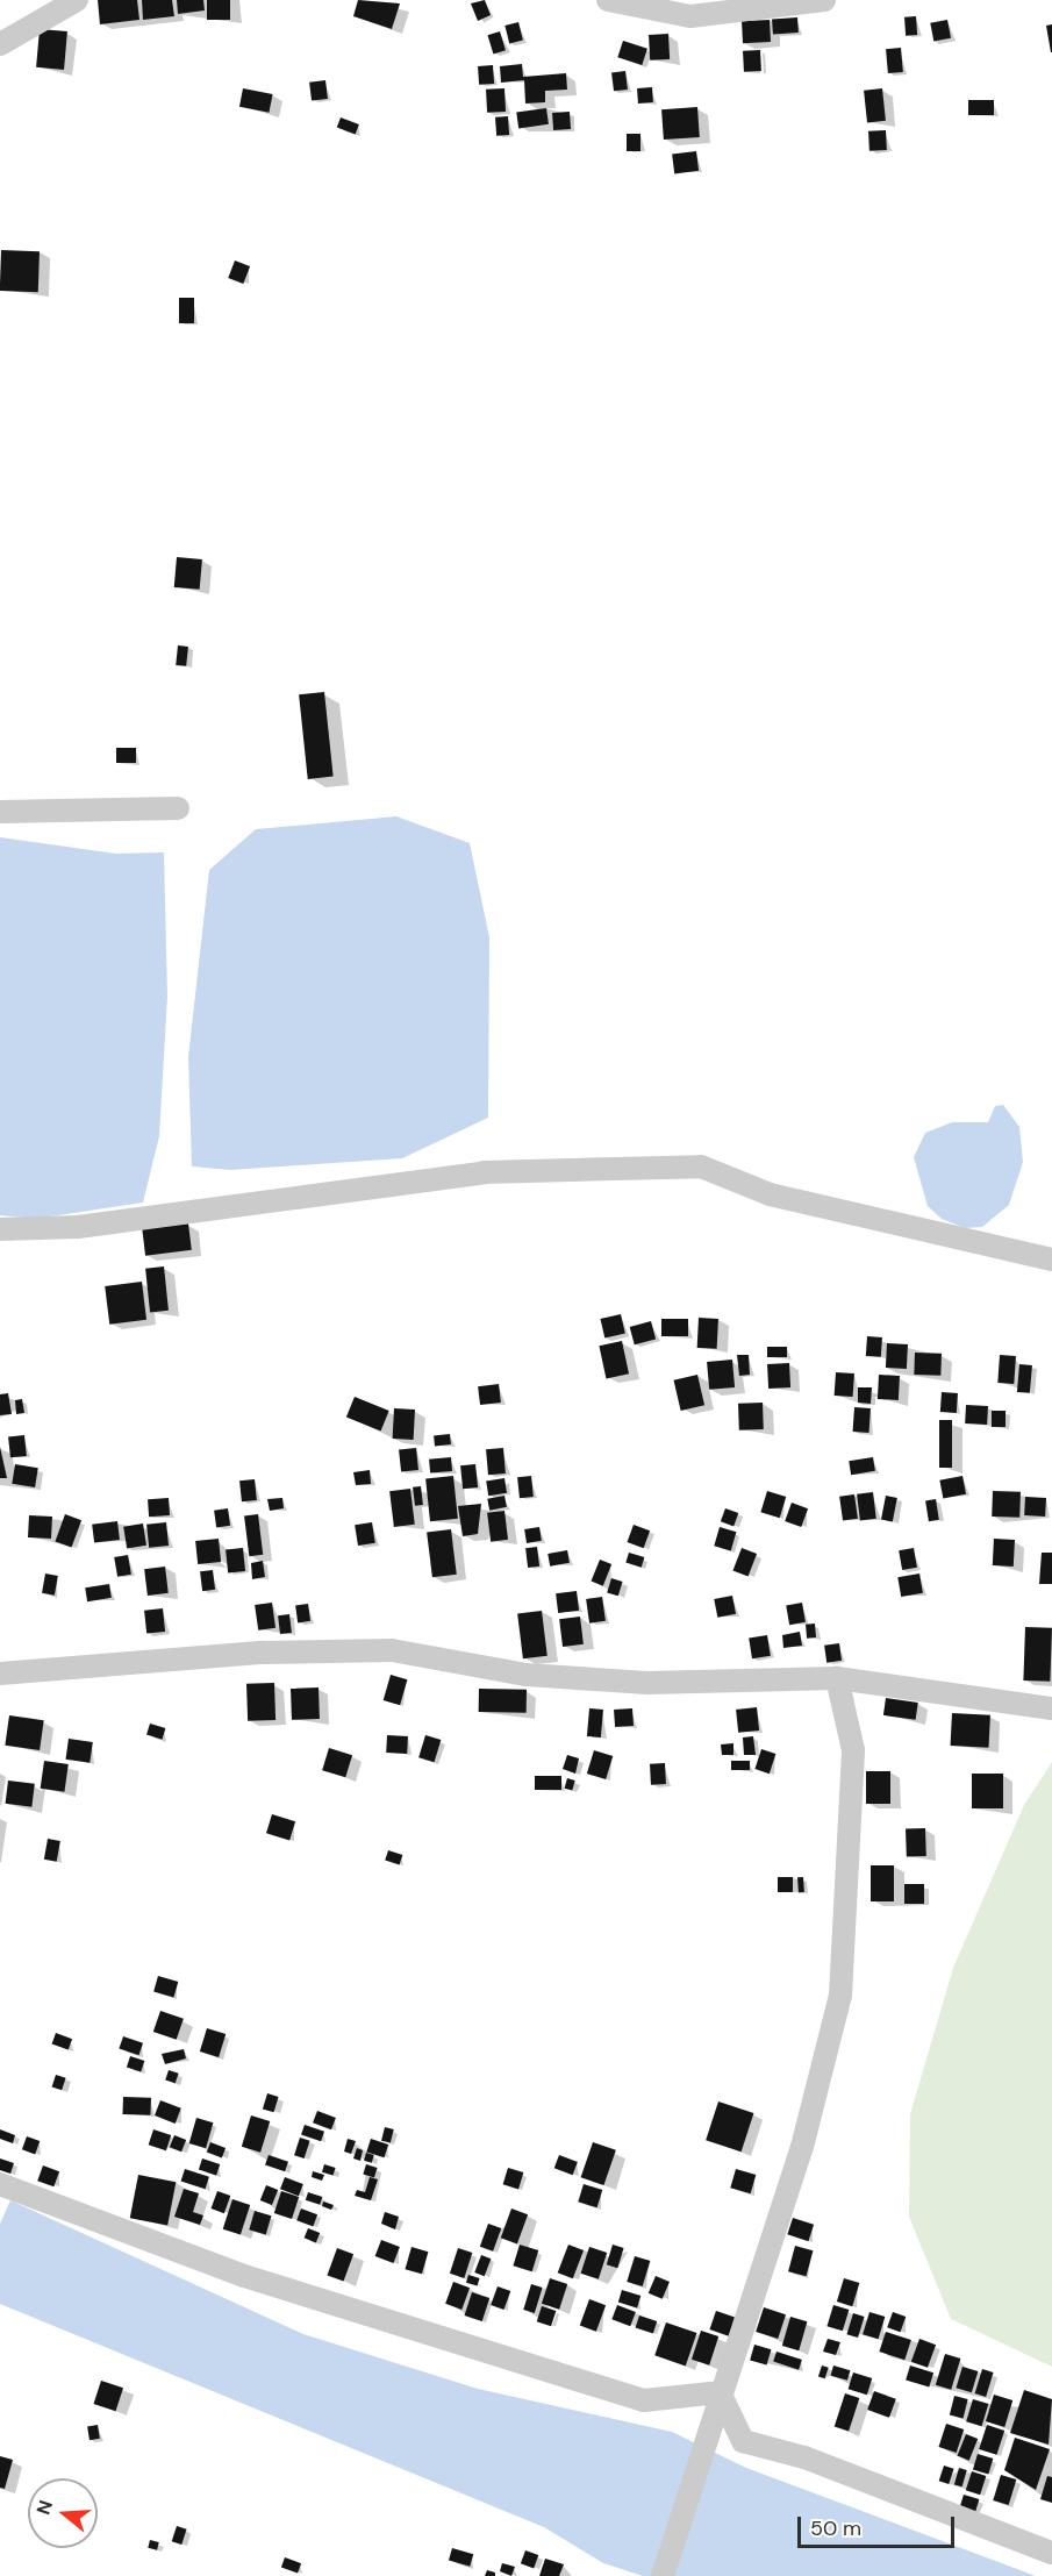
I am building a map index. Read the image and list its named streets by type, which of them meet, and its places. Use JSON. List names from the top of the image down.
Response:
{
  "scale_bar": "50 m",
  "north": "left"
}
